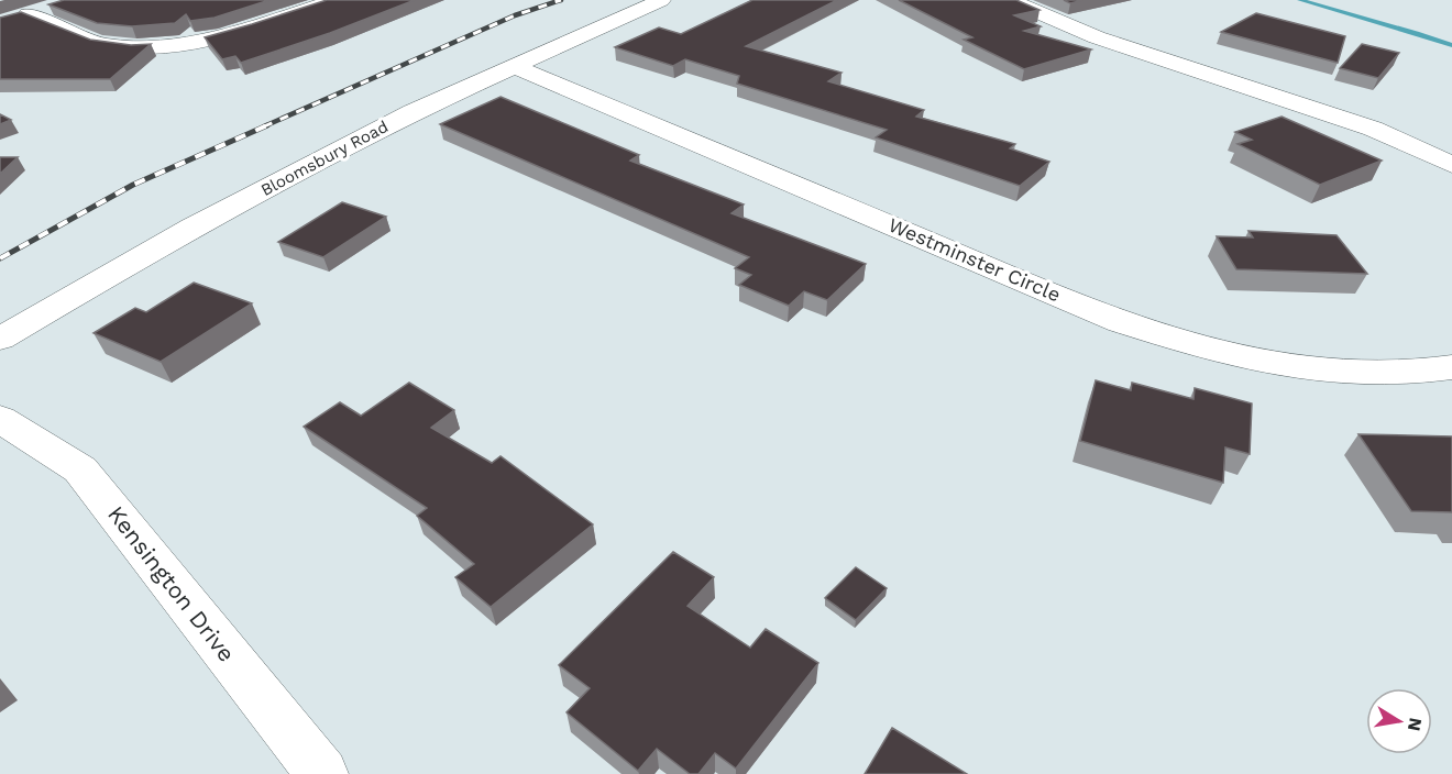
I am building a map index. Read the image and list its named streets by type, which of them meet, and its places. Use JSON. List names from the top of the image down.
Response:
{
  "streets": {
    "street": ["Bloomsbury Road", "Westminster Circle", "Kensington Drive"]
  },
  "crossings": [
    ["Bloomsbury Road", "Westminster Circle"]
  ],
  "north": "right"
}
